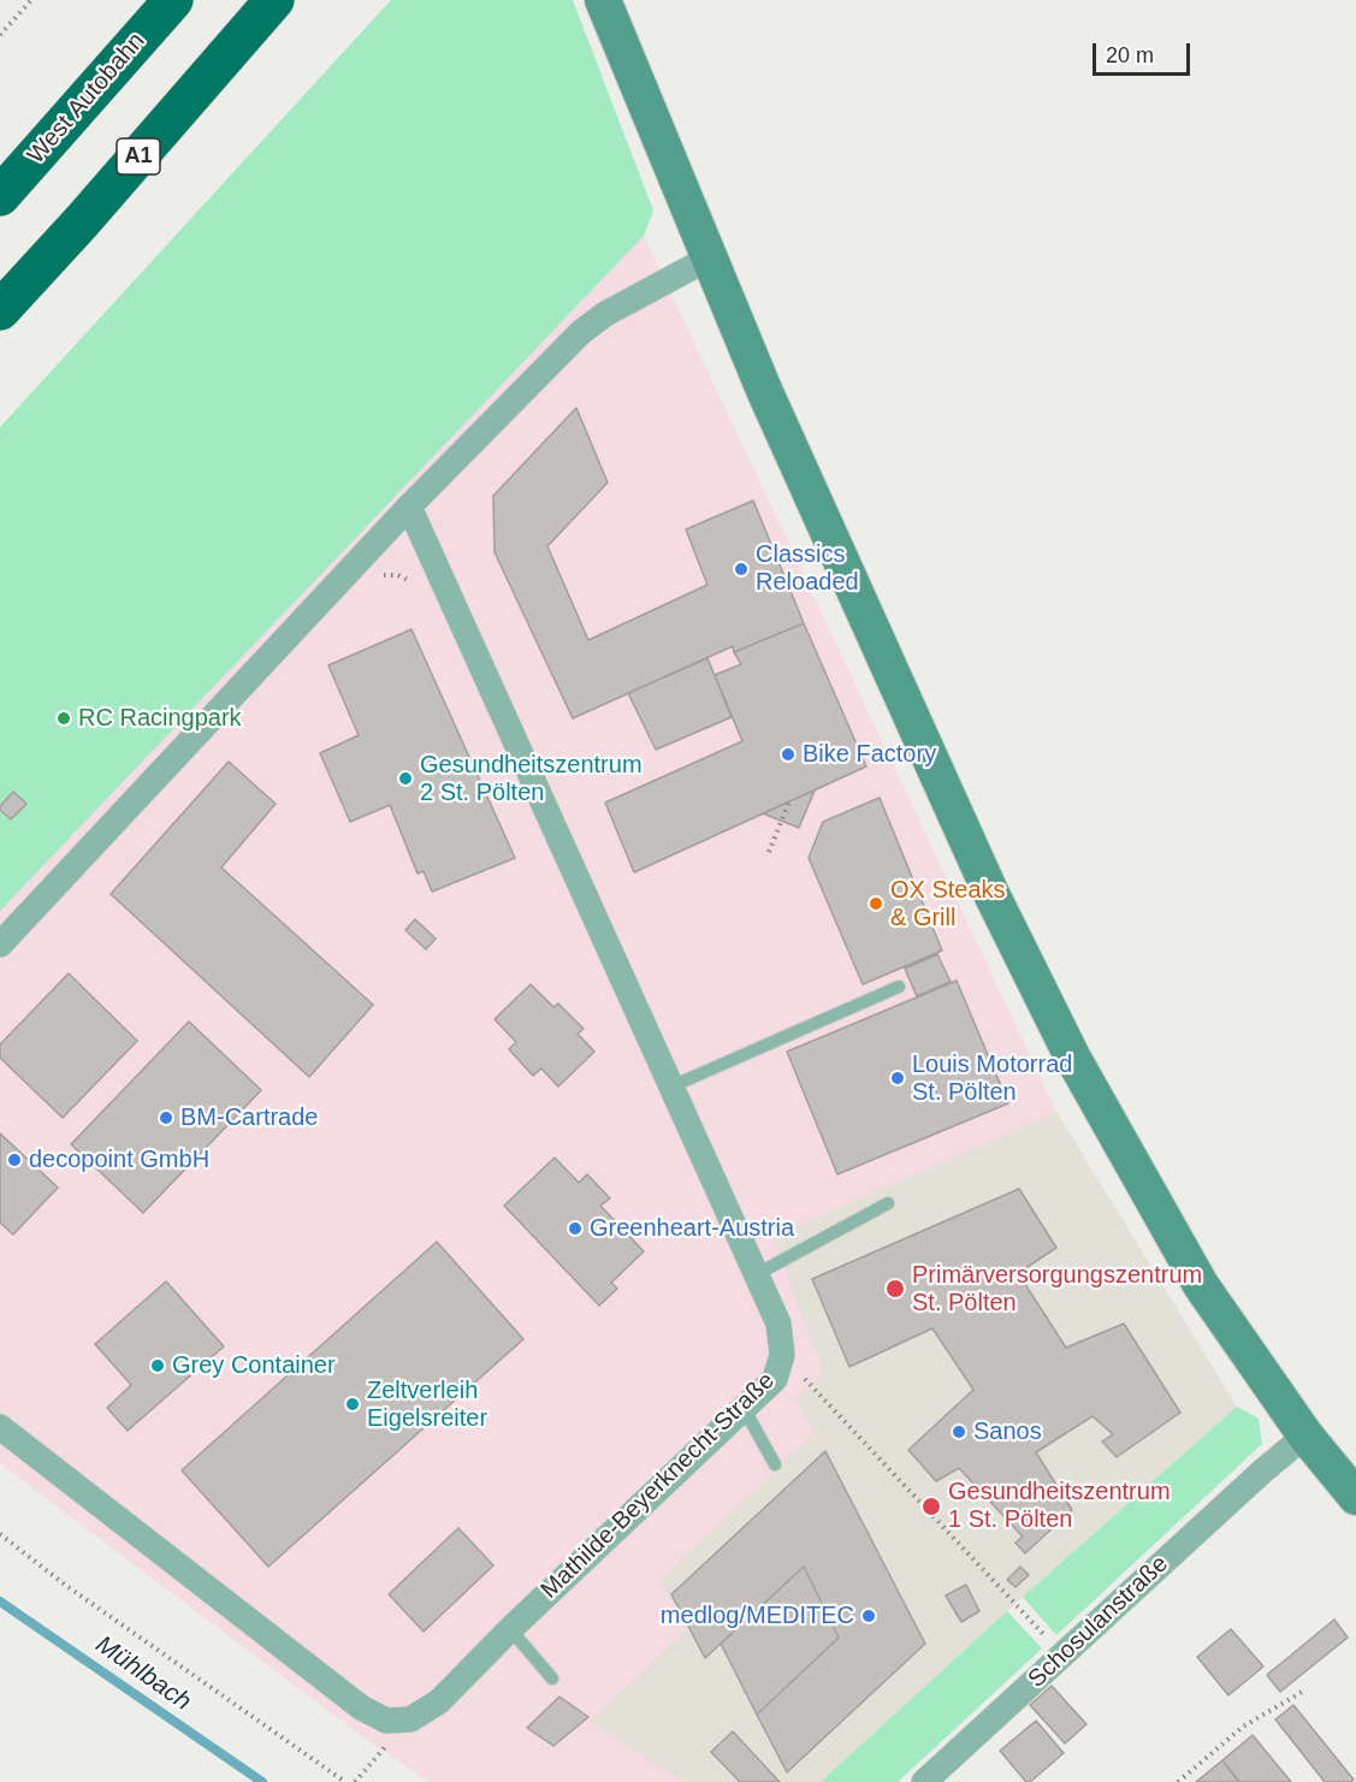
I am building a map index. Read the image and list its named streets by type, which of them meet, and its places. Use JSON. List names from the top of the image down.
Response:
{
  "streets": {
    "highway": ["West Autobahn", "A1"],
    "street": ["Mathilde-Beyerknecht-Straße", "Schosulanstraße"]
  },
  "water": ["Mühlbach"],
  "places": [
    "Classics Reloaded",
    "RC Racingpark",
    "Bike Factory",
    "Gesundheitszentrum 2 St. Pölten",
    "OX Steaks & Grill",
    "Louis Motorrad St. Pölten",
    "BM-Cartrade",
    "decopoint GmbH",
    "Greenheart-Austria",
    "Primärversorgungszentrum St. Pölten",
    "Grey Container",
    "Zeltverleih Eigelsreiter",
    "Sanos",
    "Gesundheitszentrum 1 St. Pölten",
    "medlog/MEDITEC"
  ],
  "scale_bar": "20 m"
}
